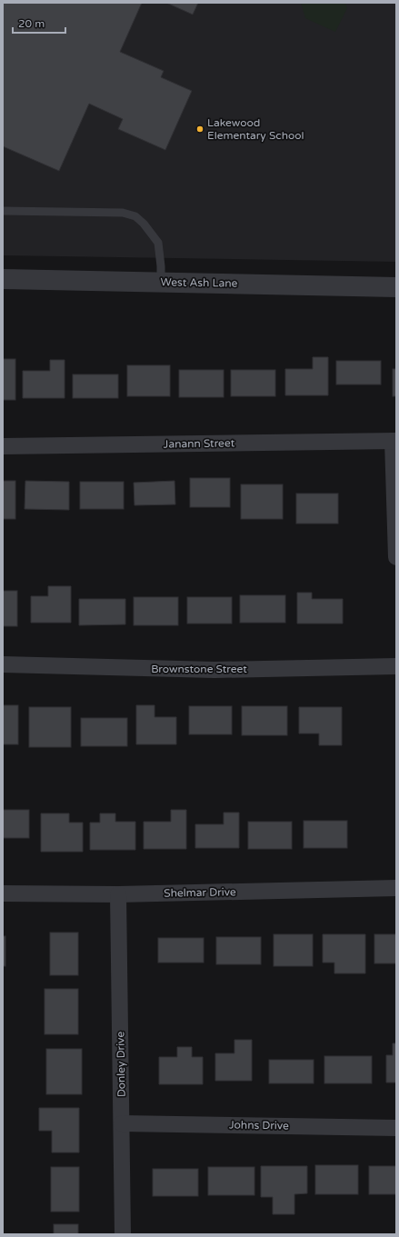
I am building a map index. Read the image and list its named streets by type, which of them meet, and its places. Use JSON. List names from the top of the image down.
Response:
{
  "streets": {
    "street": [
      "West Ash Lane",
      "Janann Street",
      "Brownstone Street",
      "Shelmar Drive",
      "Donley Drive",
      "Johns Drive"
    ]
  },
  "crossings": [
    ["Shelmar Drive", "Donley Drive"],
    ["Donley Drive", "Johns Drive"]
  ],
  "places": ["Lakewood Elementary School"],
  "scale_bar": "20 m"
}
